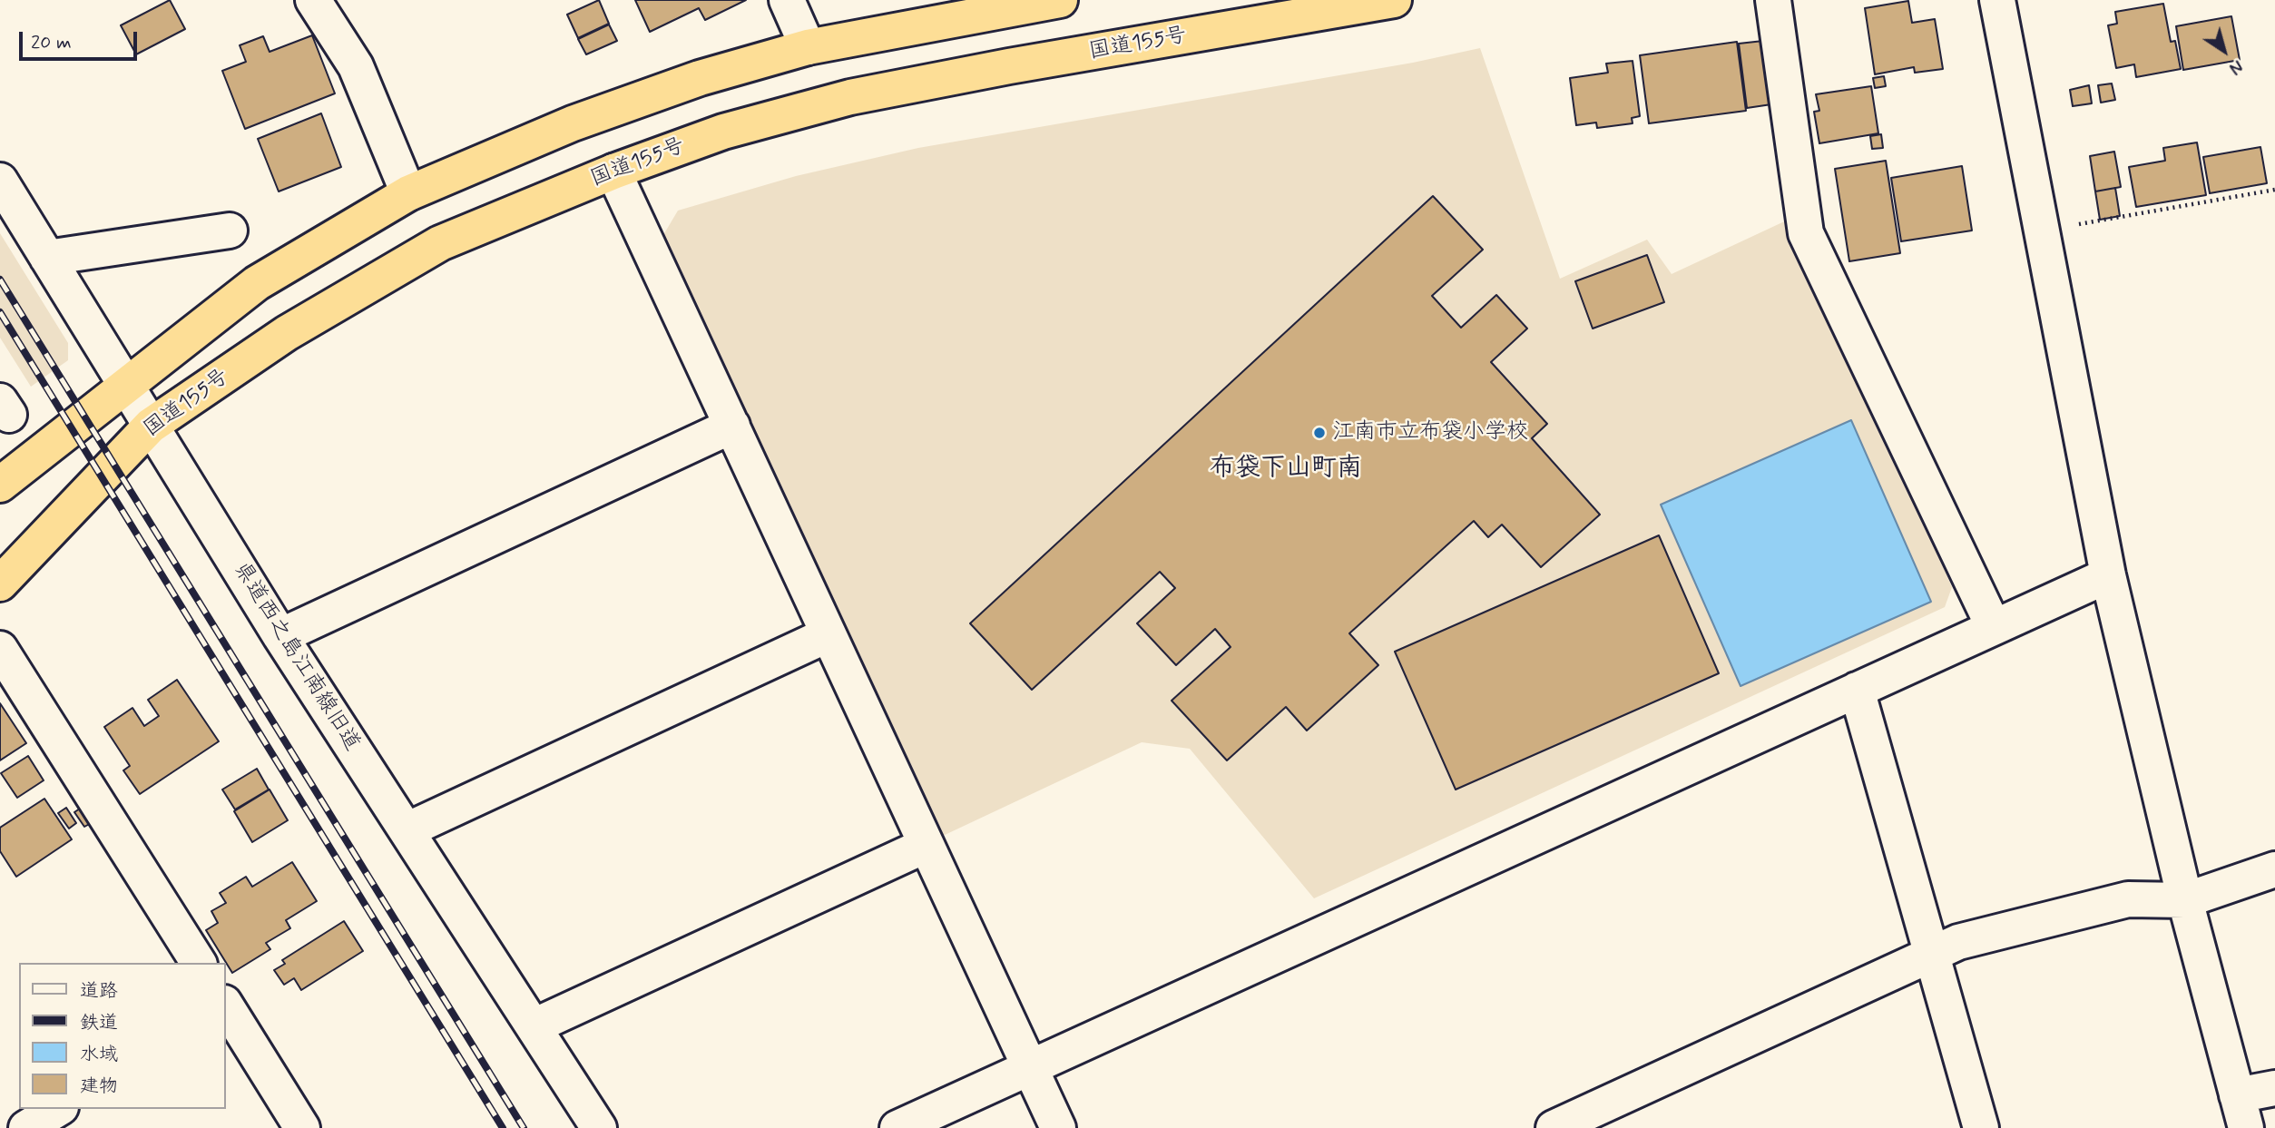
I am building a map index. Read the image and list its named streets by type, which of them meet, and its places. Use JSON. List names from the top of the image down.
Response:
{
  "streets": {
    "highway": ["国道155号"],
    "street": ["県道西之島江南線旧道"]
  },
  "crossings": [
    ["国道155号", "県道西之島江南線旧道"]
  ],
  "districts": ["布袋下山町南"],
  "places": ["江南市立布袋小学校"],
  "legend": [
    "道路",
    "鉄道",
    "水域",
    "建物"
  ],
  "scale_bar": "20 m",
  "north": "bottom right"
}
